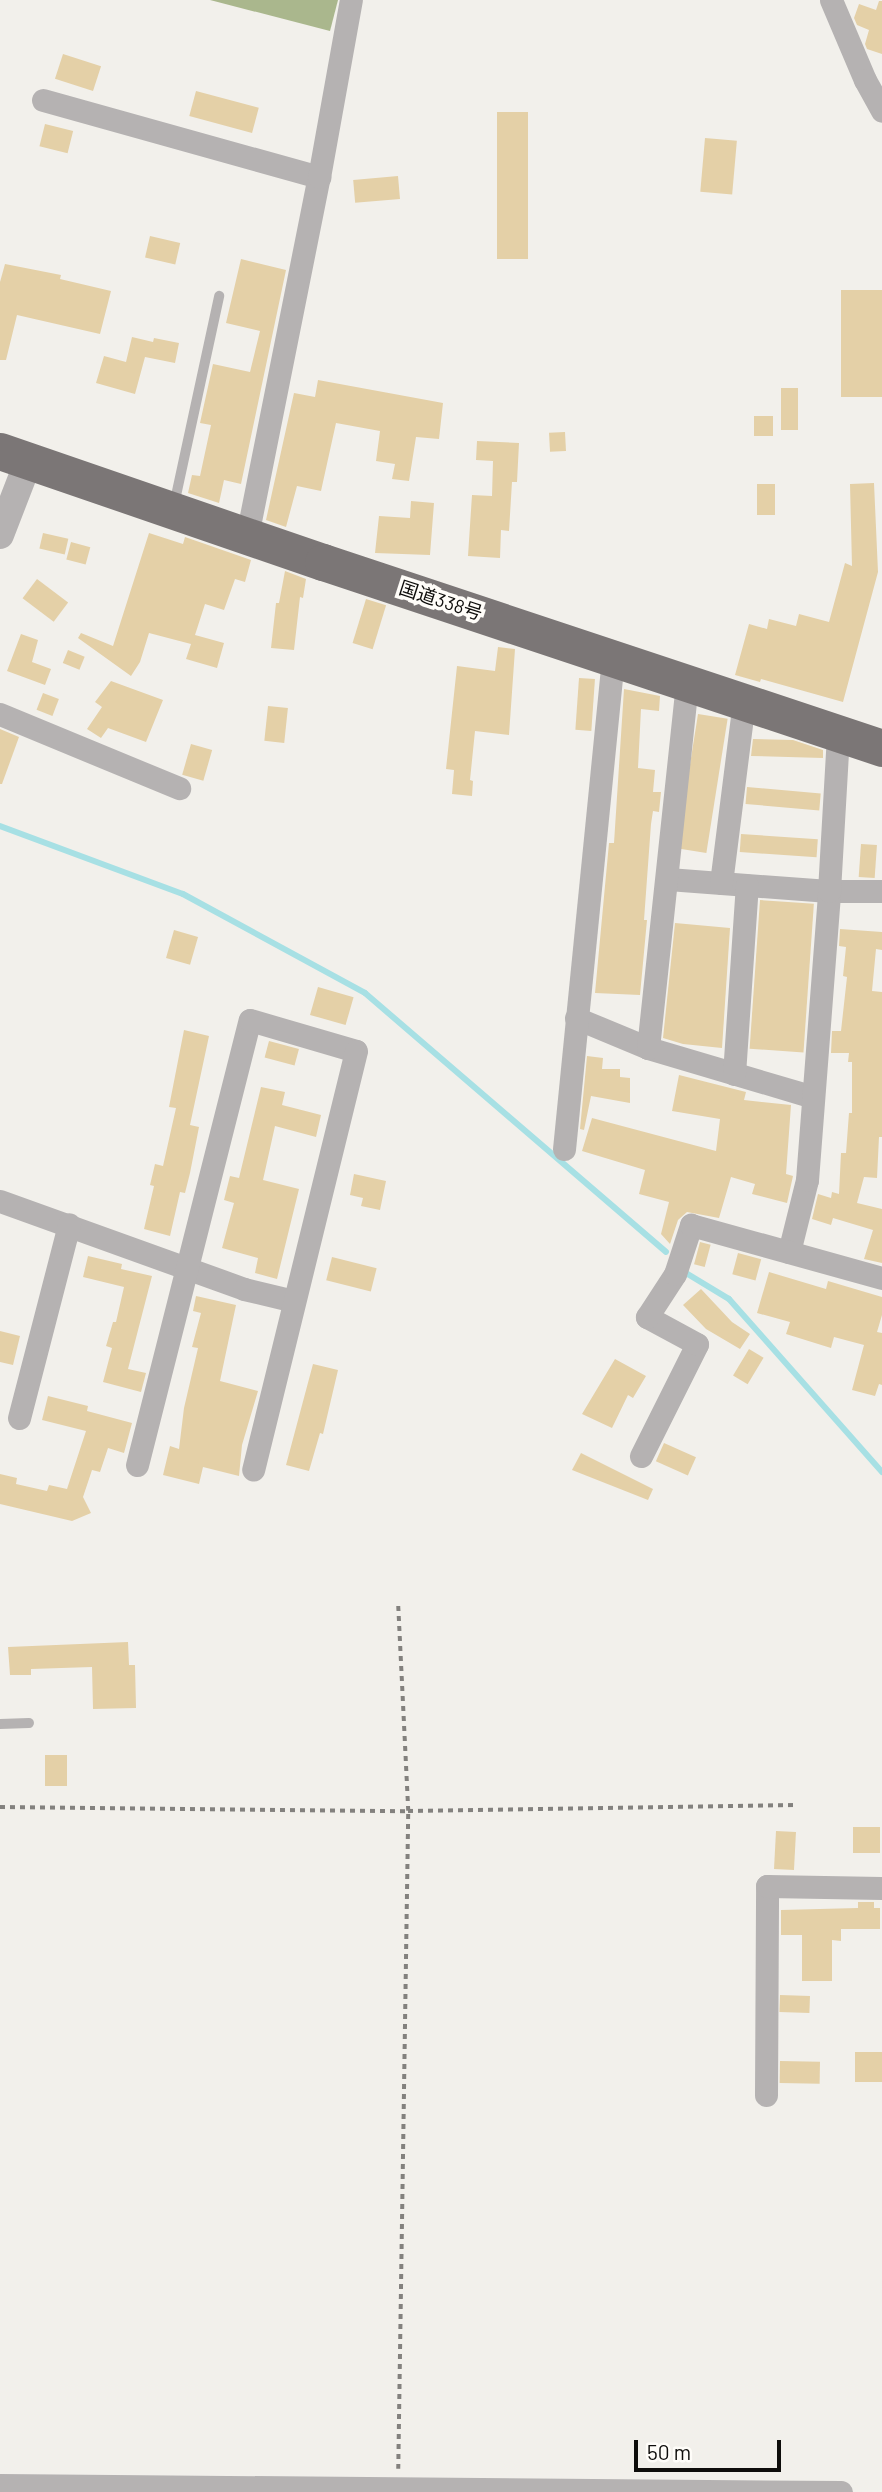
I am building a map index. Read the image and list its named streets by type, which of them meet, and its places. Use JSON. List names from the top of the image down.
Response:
{
  "streets": {
    "highway": ["国道338号"]
  },
  "scale_bar": "50 m"
}
